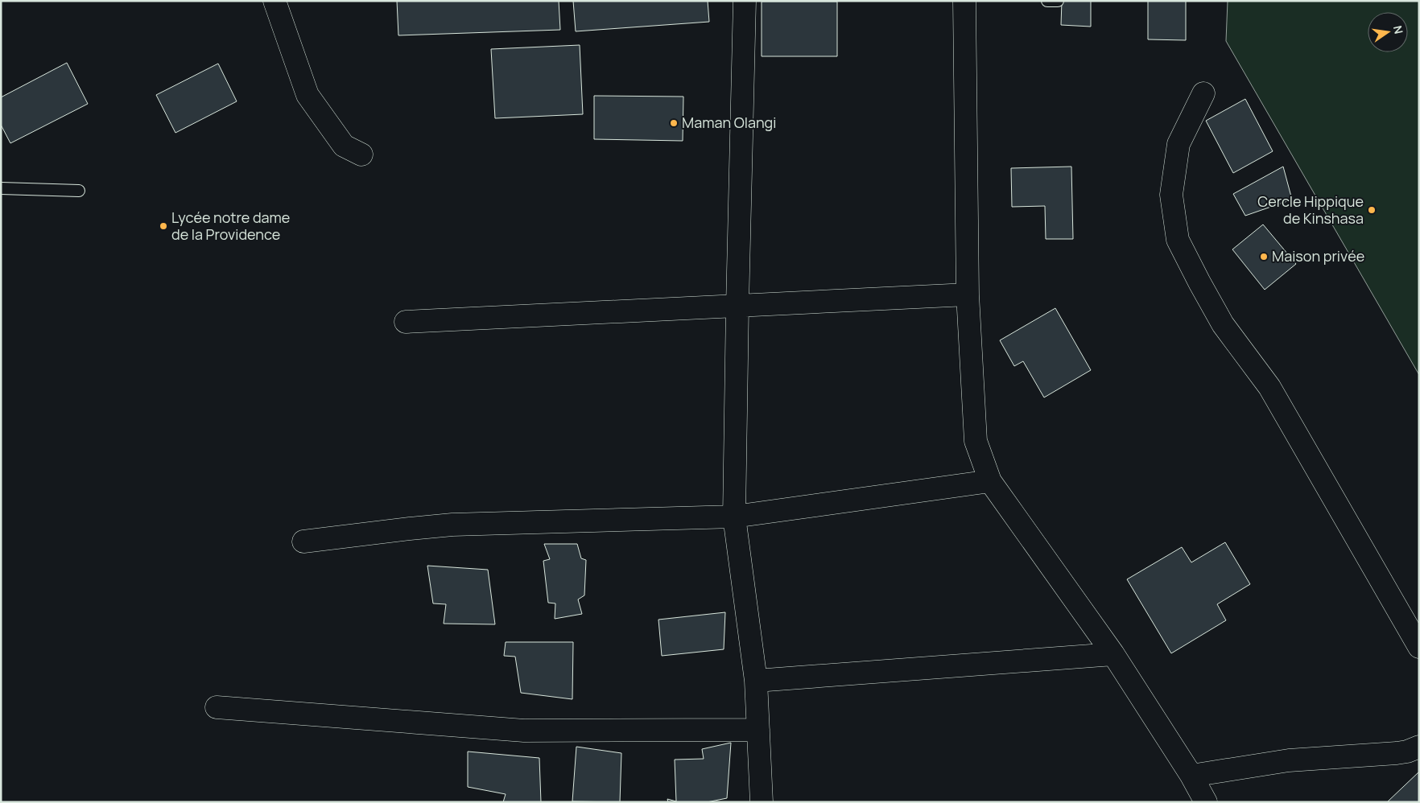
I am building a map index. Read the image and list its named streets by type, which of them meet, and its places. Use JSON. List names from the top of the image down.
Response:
{
  "places": [
    "Maman Olangi",
    "Cercle Hippique de Kinshasa",
    "Lycée notre dame de la Providence",
    "Maison privée"
  ],
  "north": "right"
}
